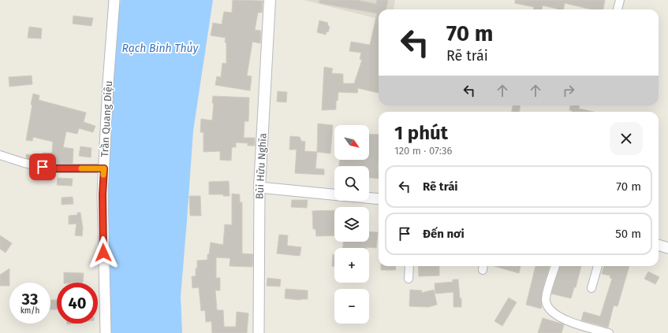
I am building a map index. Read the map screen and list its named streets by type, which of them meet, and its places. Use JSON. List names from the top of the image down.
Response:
{
  "streets": {
    "main road": ["Bùi Hữu Nghĩa"],
    "street": ["Trần Quang Diệu"]
  },
  "water": ["Rạch Bình Thủy"],
  "north": "bottom right",
  "page": {
    "turn": ["70 m", "Rẽ trái"],
    "heading": ["1 phút", "120 m · 07:36"],
    "map_buttons": ["+", "−"],
    "list": [
      {
        "name": "Rẽ trái",
        "value": "70 m"
      },
      {
        "name": "Đến nơi",
        "value": "50 m"
      }
    ],
    "speed": "33 km/h",
    "limit": "40"
  }
}
